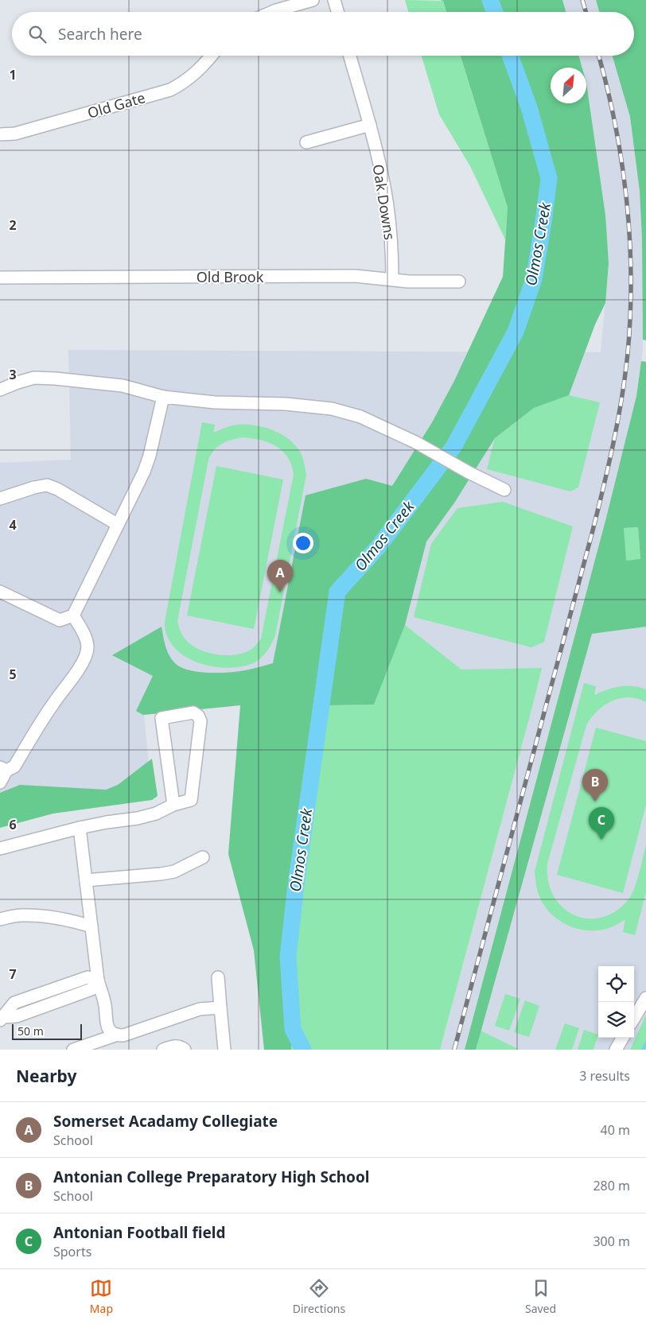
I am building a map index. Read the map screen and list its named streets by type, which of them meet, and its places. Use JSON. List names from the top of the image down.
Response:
{
  "streets": {
    "street": ["Old Gate", "Oak Downs", "Old Brook"]
  },
  "crossings": [
    ["Oak Downs", "Old Brook"]
  ],
  "water": ["Olmos Creek"],
  "scale_bar": "50 m",
  "north": "top right",
  "page": {
    "search": "Search here",
    "pins": ["A", "B", "C"],
    "scale": "50 m",
    "heading": ["Nearby", "3 results"],
    "list": [
      {
        "mark": "A",
        "name": "Somerset Acadamy Collegiate",
        "note": "School",
        "value": "40 m"
      },
      {
        "mark": "B",
        "name": "Antonian College Preparatory High School",
        "note": "School",
        "value": "280 m"
      },
      {
        "mark": "C",
        "name": "Antonian Football field",
        "note": "Sports",
        "value": "300 m"
      }
    ],
    "nav": ["Map", "Directions", "Saved"]
  },
  "grid": {
    "rows": [
      "1",
      "2",
      "3",
      "4",
      "5",
      "6",
      "7"
    ]
  }
}
